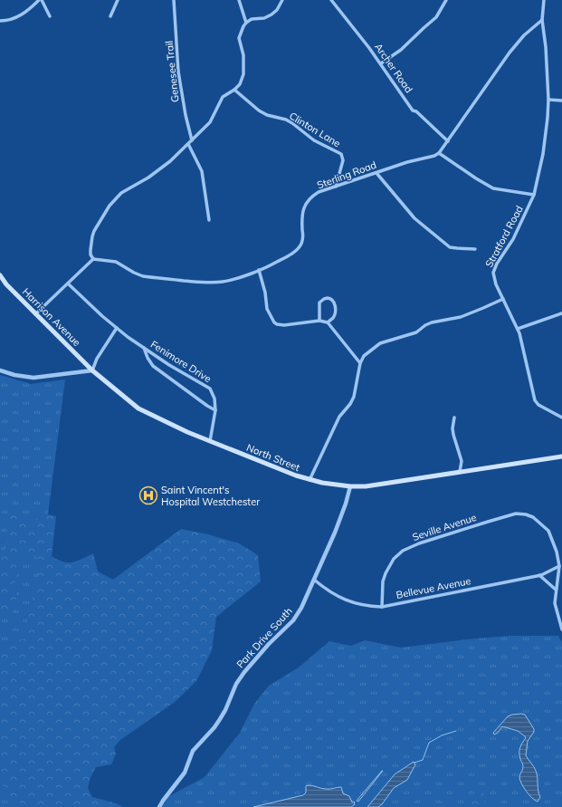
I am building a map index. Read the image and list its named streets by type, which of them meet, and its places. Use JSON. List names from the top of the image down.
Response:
{
  "streets": {
    "main road": ["Harrison Avenue", "North Street"],
    "street": [
      "Archer Road",
      "Genesee Trail",
      "Clinton Lane",
      "Sterling Road",
      "Stratford Road",
      "Fenimore Drive",
      "Seville Avenue",
      "Bellevue Avenue",
      "Park Drive South"
    ]
  },
  "crossings": [
    ["Clinton Lane", "Sterling Road"],
    ["Harrison Avenue", "North Street"],
    ["Fenimore Drive", "North Street"],
    ["North Street", "Park Drive South"],
    ["Seville Avenue", "Bellevue Avenue"],
    ["Bellevue Avenue", "Park Drive South"]
  ],
  "places": {
    "hospital": ["Saint Vincent's Hospital Westchester"]
  }
}
